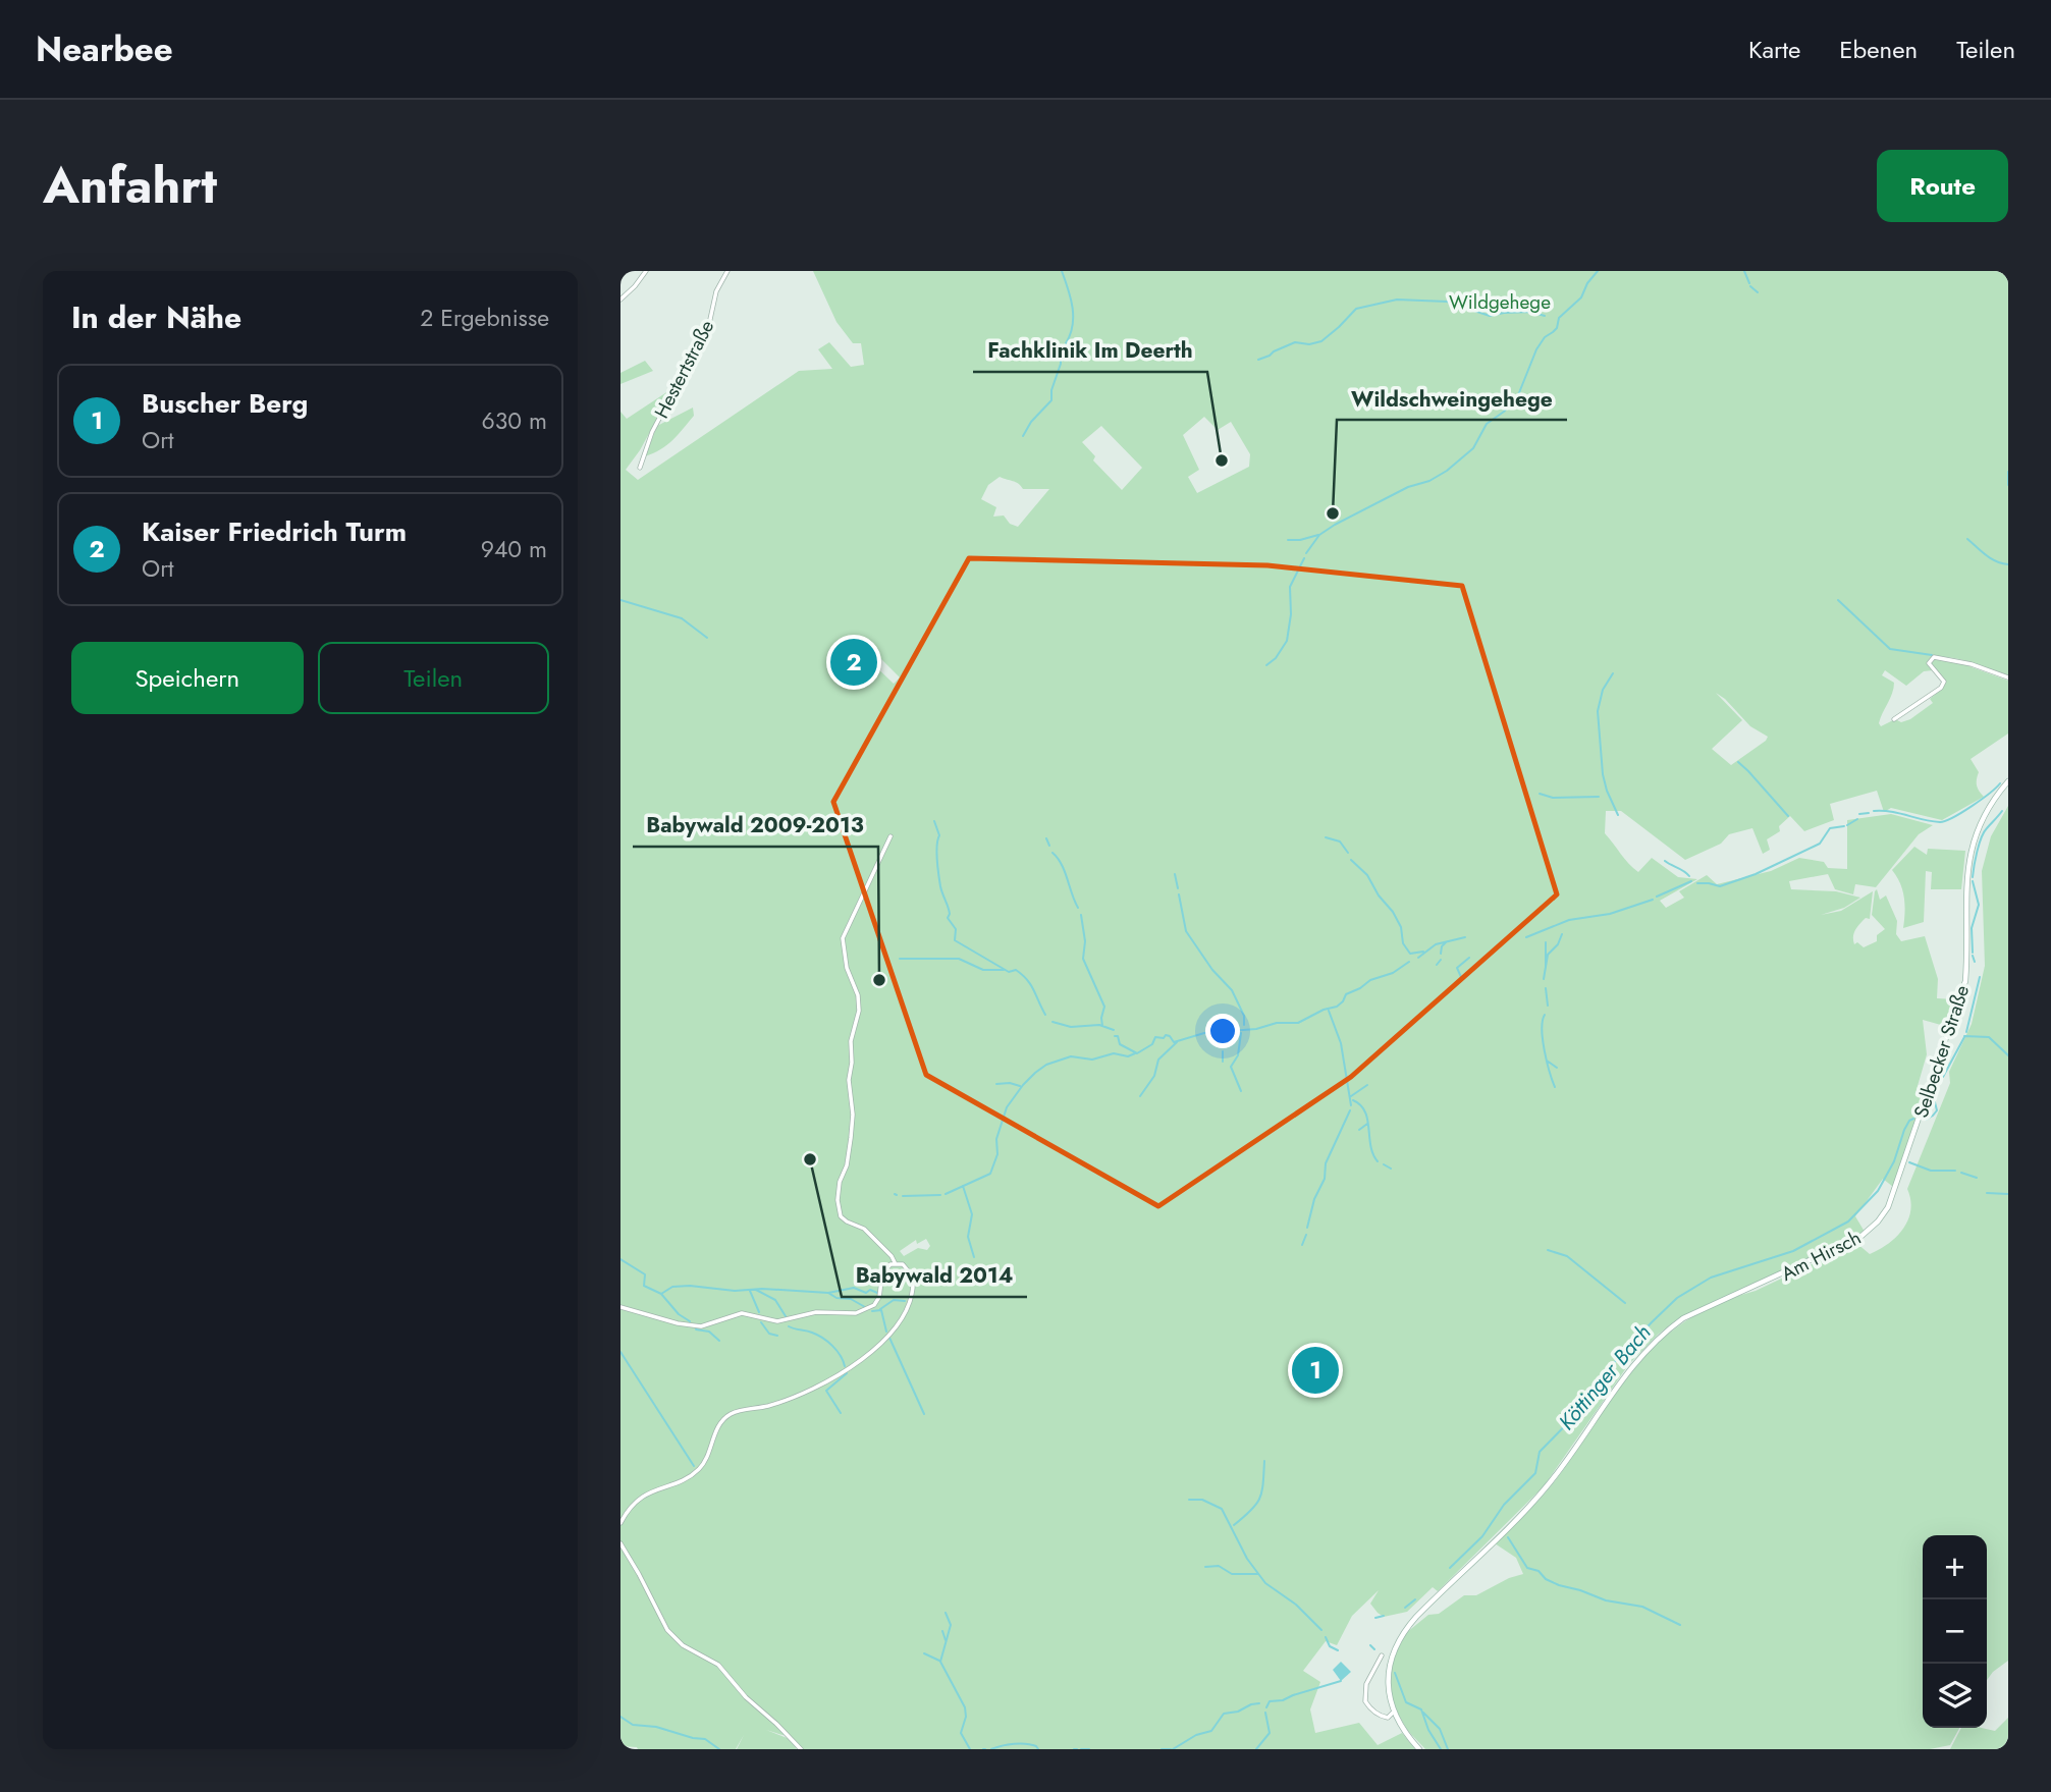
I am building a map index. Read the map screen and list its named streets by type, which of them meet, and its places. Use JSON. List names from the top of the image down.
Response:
{
  "streets": {
    "main road": ["Selbecker Straße", "Am Hirsch"],
    "street": ["Hestertstraße"]
  },
  "crossings": [
    ["Selbecker Straße", "Am Hirsch"]
  ],
  "water": ["Köttinger Bach"],
  "parks": ["Wildgehege"],
  "places": [
    "Fachklinik Im Deerth",
    "Wildschweingehege",
    "Babywald 2009-2013",
    "Babywald 2014"
  ],
  "page": {
    "header": "Nearbee",
    "nav": ["Karte", "Ebenen", "Teilen"],
    "title": "Anfahrt",
    "buttons": [
      "Route",
      ["Speichern", "Teilen"]
    ],
    "heading": ["In der Nähe", "2 Ergebnisse"],
    "list": [
      {
        "mark": "1",
        "name": "Buscher Berg",
        "note": "Ort",
        "value": "630 m"
      },
      {
        "mark": "2",
        "name": "Kaiser Friedrich Turm",
        "note": "Ort",
        "value": "940 m"
      }
    ],
    "pins": ["2", "1"],
    "map_buttons": ["+", "−"]
  }
}
